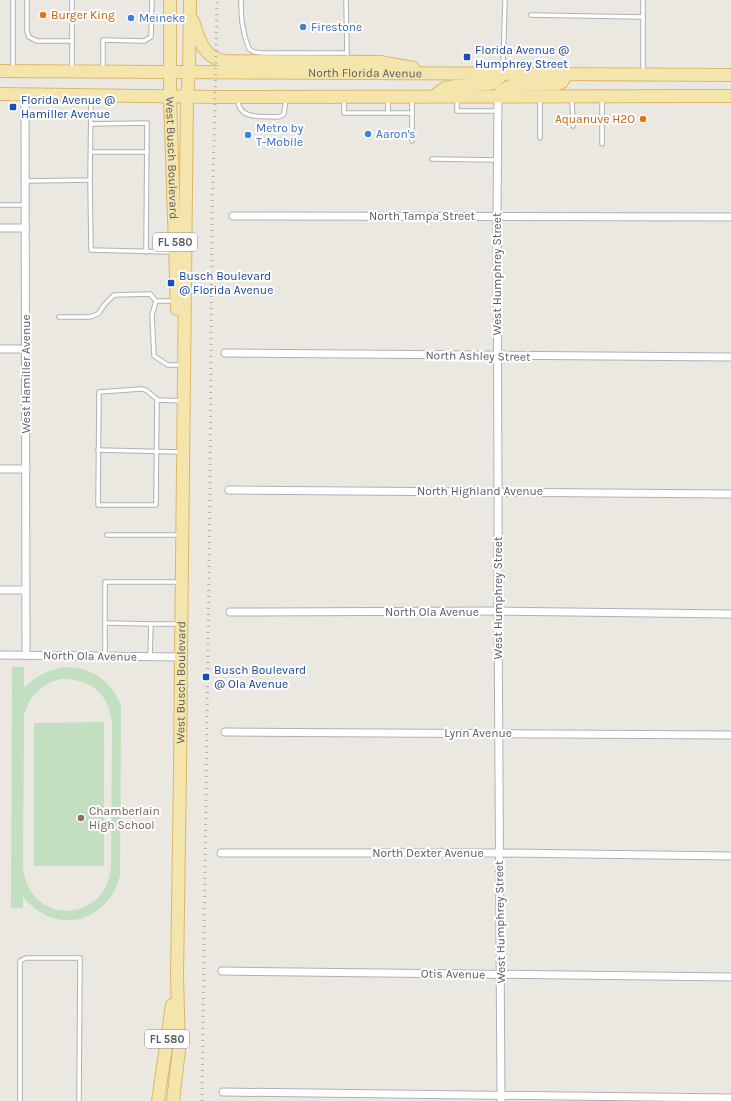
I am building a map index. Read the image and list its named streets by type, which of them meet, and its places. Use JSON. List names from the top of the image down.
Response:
{
  "streets": {
    "main road": ["North Florida Avenue", "West Busch Boulevard", "FL 580"],
    "street": [
      "North Tampa Street",
      "West Humphrey Street",
      "North Ashley Street",
      "West Hamiller Avenue",
      "North Highland Avenue",
      "North Ola Avenue",
      "Lynn Avenue",
      "North Dexter Avenue",
      "Otis Avenue"
    ]
  },
  "crossings": [
    ["North Florida Avenue", "West Busch Boulevard"],
    ["North Florida Avenue", "FL 580"],
    ["North Florida Avenue", "West Humphrey Street"],
    ["North Florida Avenue", "West Hamiller Avenue"],
    ["West Busch Boulevard", "FL 580"],
    ["West Busch Boulevard", "North Ola Avenue"],
    ["North Tampa Street", "West Humphrey Street"],
    ["West Humphrey Street", "North Ashley Street"],
    ["West Humphrey Street", "North Highland Avenue"],
    ["West Humphrey Street", "North Ola Avenue"],
    ["West Humphrey Street", "Lynn Avenue"],
    ["West Humphrey Street", "North Dexter Avenue"],
    ["West Humphrey Street", "Otis Avenue"],
    ["West Hamiller Avenue", "North Ola Avenue"]
  ],
  "places": {
    "other": [
      "Burger King",
      "Meineke",
      "Firestone",
      "Aquanuve H2O",
      "Aaron's",
      "Metro by T-Mobile",
      "Chamberlain High School"
    ],
    "transit": [
      "Florida Avenue @ Humphrey Street",
      "Florida Avenue @ Hamiller Avenue",
      "Busch Boulevard @ Florida Avenue",
      "Busch Boulevard @ Ola Avenue"
    ]
  }
}
